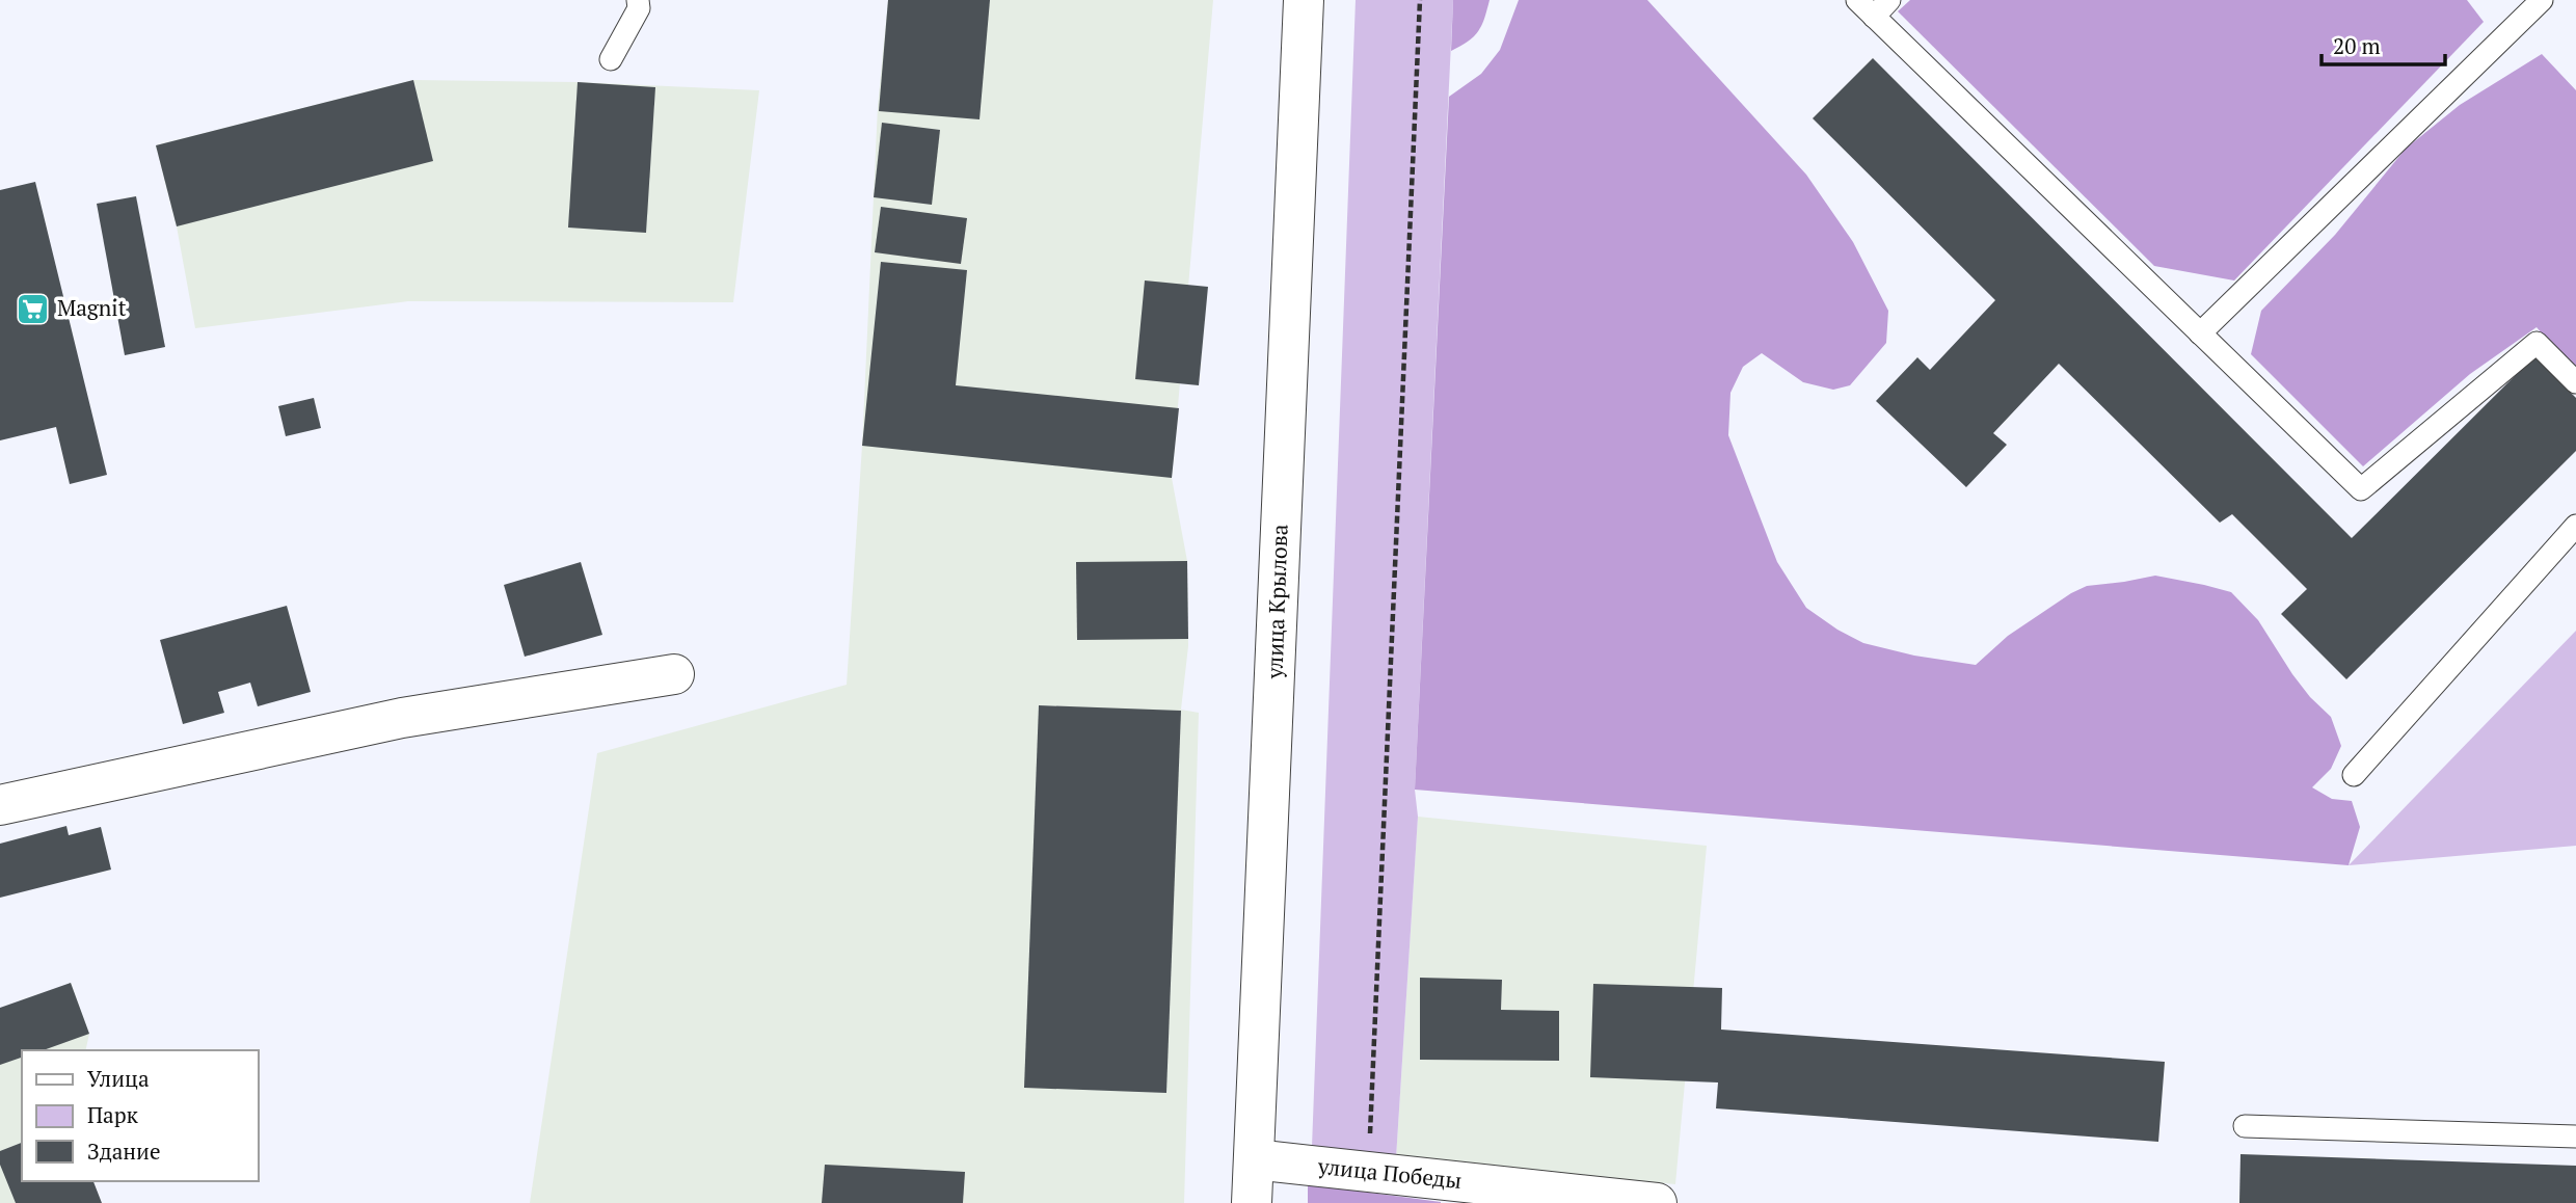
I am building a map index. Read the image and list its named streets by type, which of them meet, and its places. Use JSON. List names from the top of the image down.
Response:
{
  "streets": {
    "street": ["улица Крылова", "улица Победы"]
  },
  "crossings": [
    ["улица Крылова", "улица Победы"]
  ],
  "places": {
    "supermarket": ["Magnit"]
  },
  "legend": ["Улица", "Парк", "Здание"],
  "scale_bar": "20 m"
}
